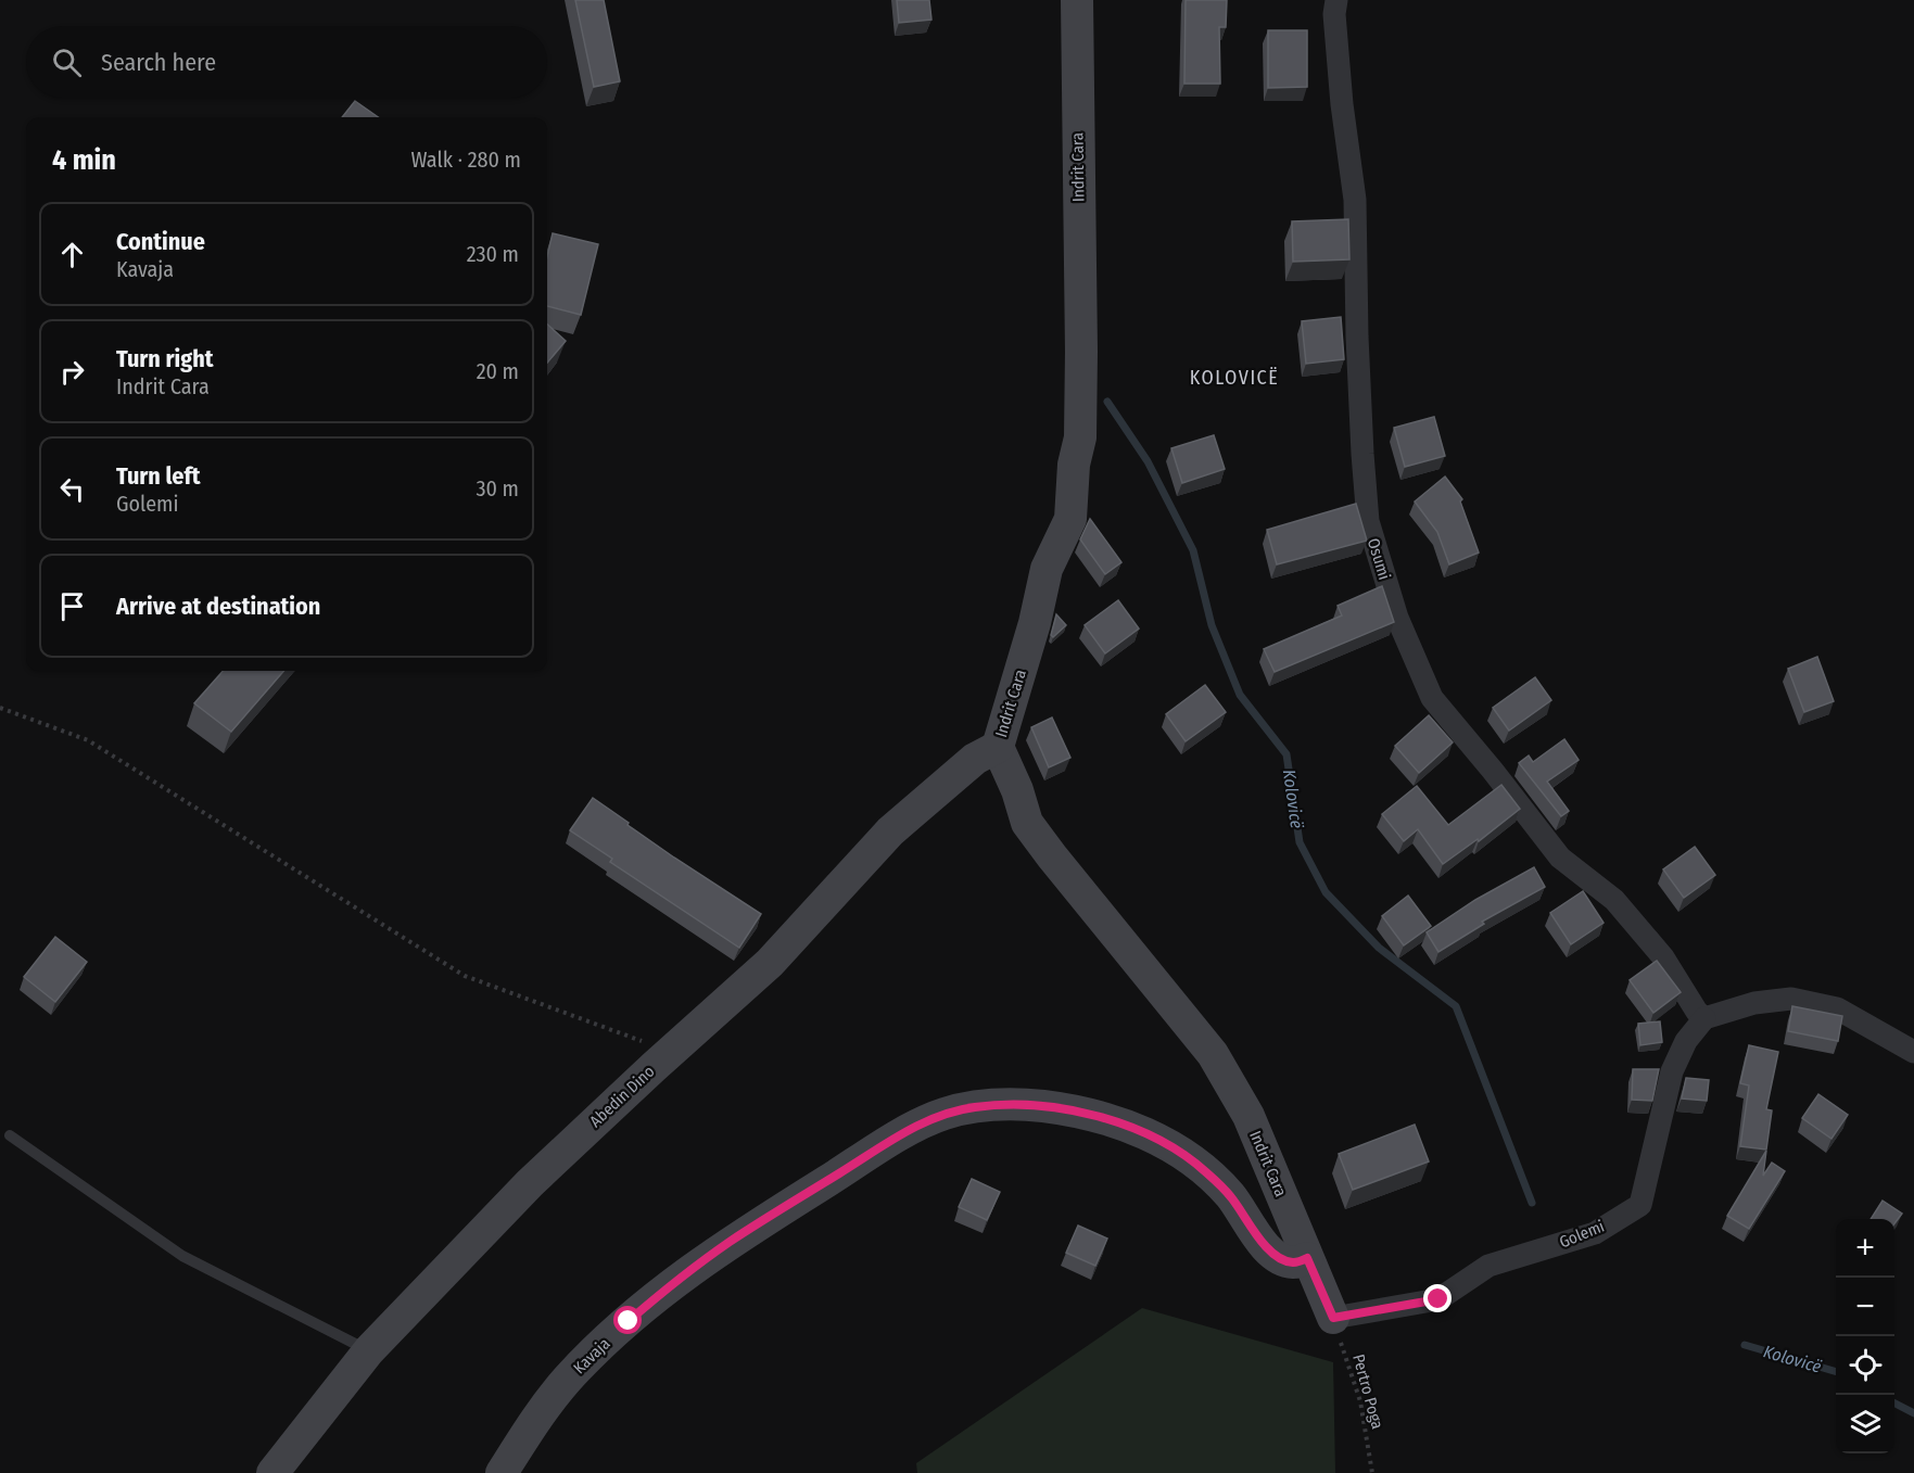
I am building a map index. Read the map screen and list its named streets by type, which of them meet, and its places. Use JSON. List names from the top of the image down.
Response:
{
  "streets": {
    "street": [
      "Indrit Cara",
      "Osumi",
      "Abedin Dino",
      "Golemi",
      "Kavaja"
    ],
    "path": ["Pertro Poga"]
  },
  "crossings": [
    ["Indrit Cara", "Abedin Dino"],
    ["Indrit Cara", "Golemi"],
    ["Indrit Cara", "Kavaja"],
    ["Indrit Cara", "Pertro Poga"],
    ["Osumi", "Golemi"],
    ["Golemi", "Pertro Poga"]
  ],
  "districts": ["KOLOVICË"],
  "water": ["Kolovicë"],
  "page": {
    "search": "Search here",
    "heading": ["4 min", "Walk · 280 m"],
    "list": [
      ["Continue", "Kavaja", "230 m"],
      ["Turn right", "Indrit Cara", "20 m"],
      ["Turn left", "Golemi", "30 m"],
      "Arrive at destination"
    ],
    "map_buttons": ["+", "−"]
  }
}
